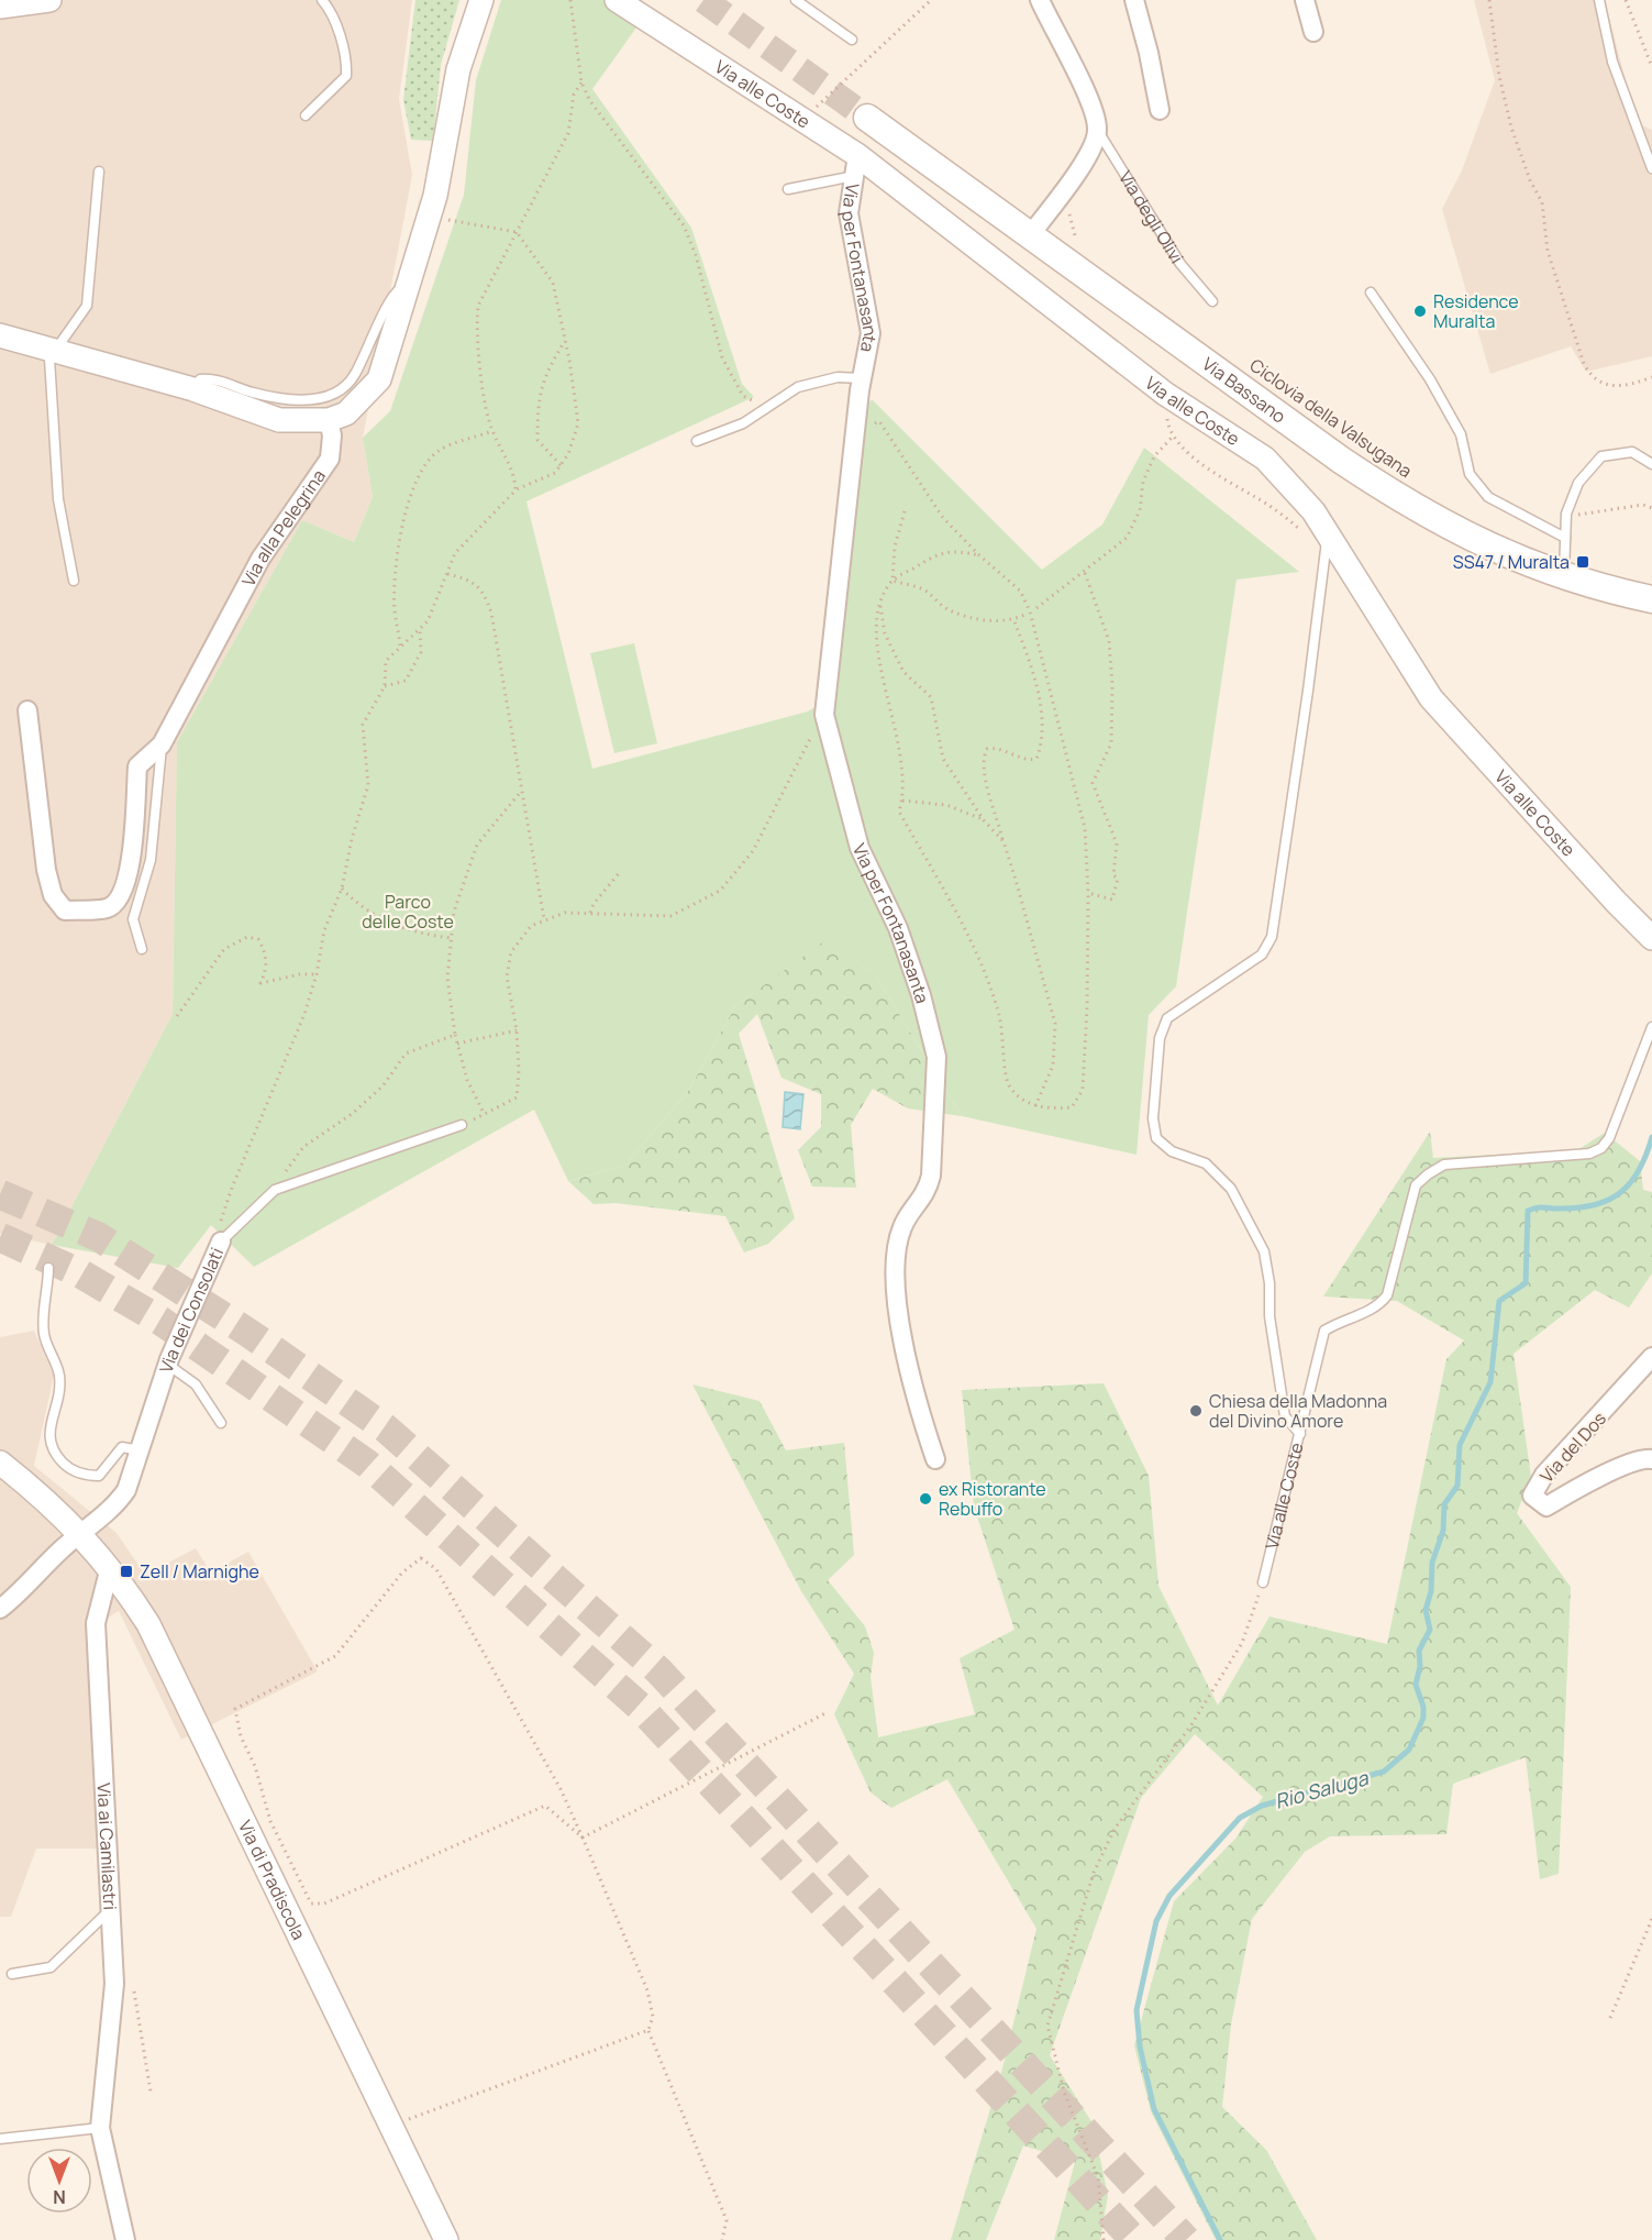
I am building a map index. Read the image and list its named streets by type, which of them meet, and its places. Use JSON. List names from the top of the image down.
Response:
{
  "streets": {
    "main road": ["Via Bassano"],
    "street": [
      "Via alle Coste",
      "Via degli Olivi",
      "Via per Fontanasanta",
      "Via alla Pelegrina",
      "Via dei Consolati",
      "Via del Dos",
      "Via ai Camilastri",
      "Via di Pradiscola"
    ]
  },
  "crossings": [
    ["Via alle Coste", "Via per Fontanasanta"],
    ["Via dei Consolati", "Via di Pradiscola"],
    ["Via ai Camilastri", "Via di Pradiscola"]
  ],
  "water": ["Rio Saluga"],
  "parks": ["Parco delle Coste"],
  "places": {
    "other": ["Residence Muralta", "Chiesa della Madonna del Divino Amore", "ex Ristorante Rebuffo"],
    "transit": ["SS47 / Muralta", "Zell / Marnighe"]
  },
  "north": "bottom"
}
